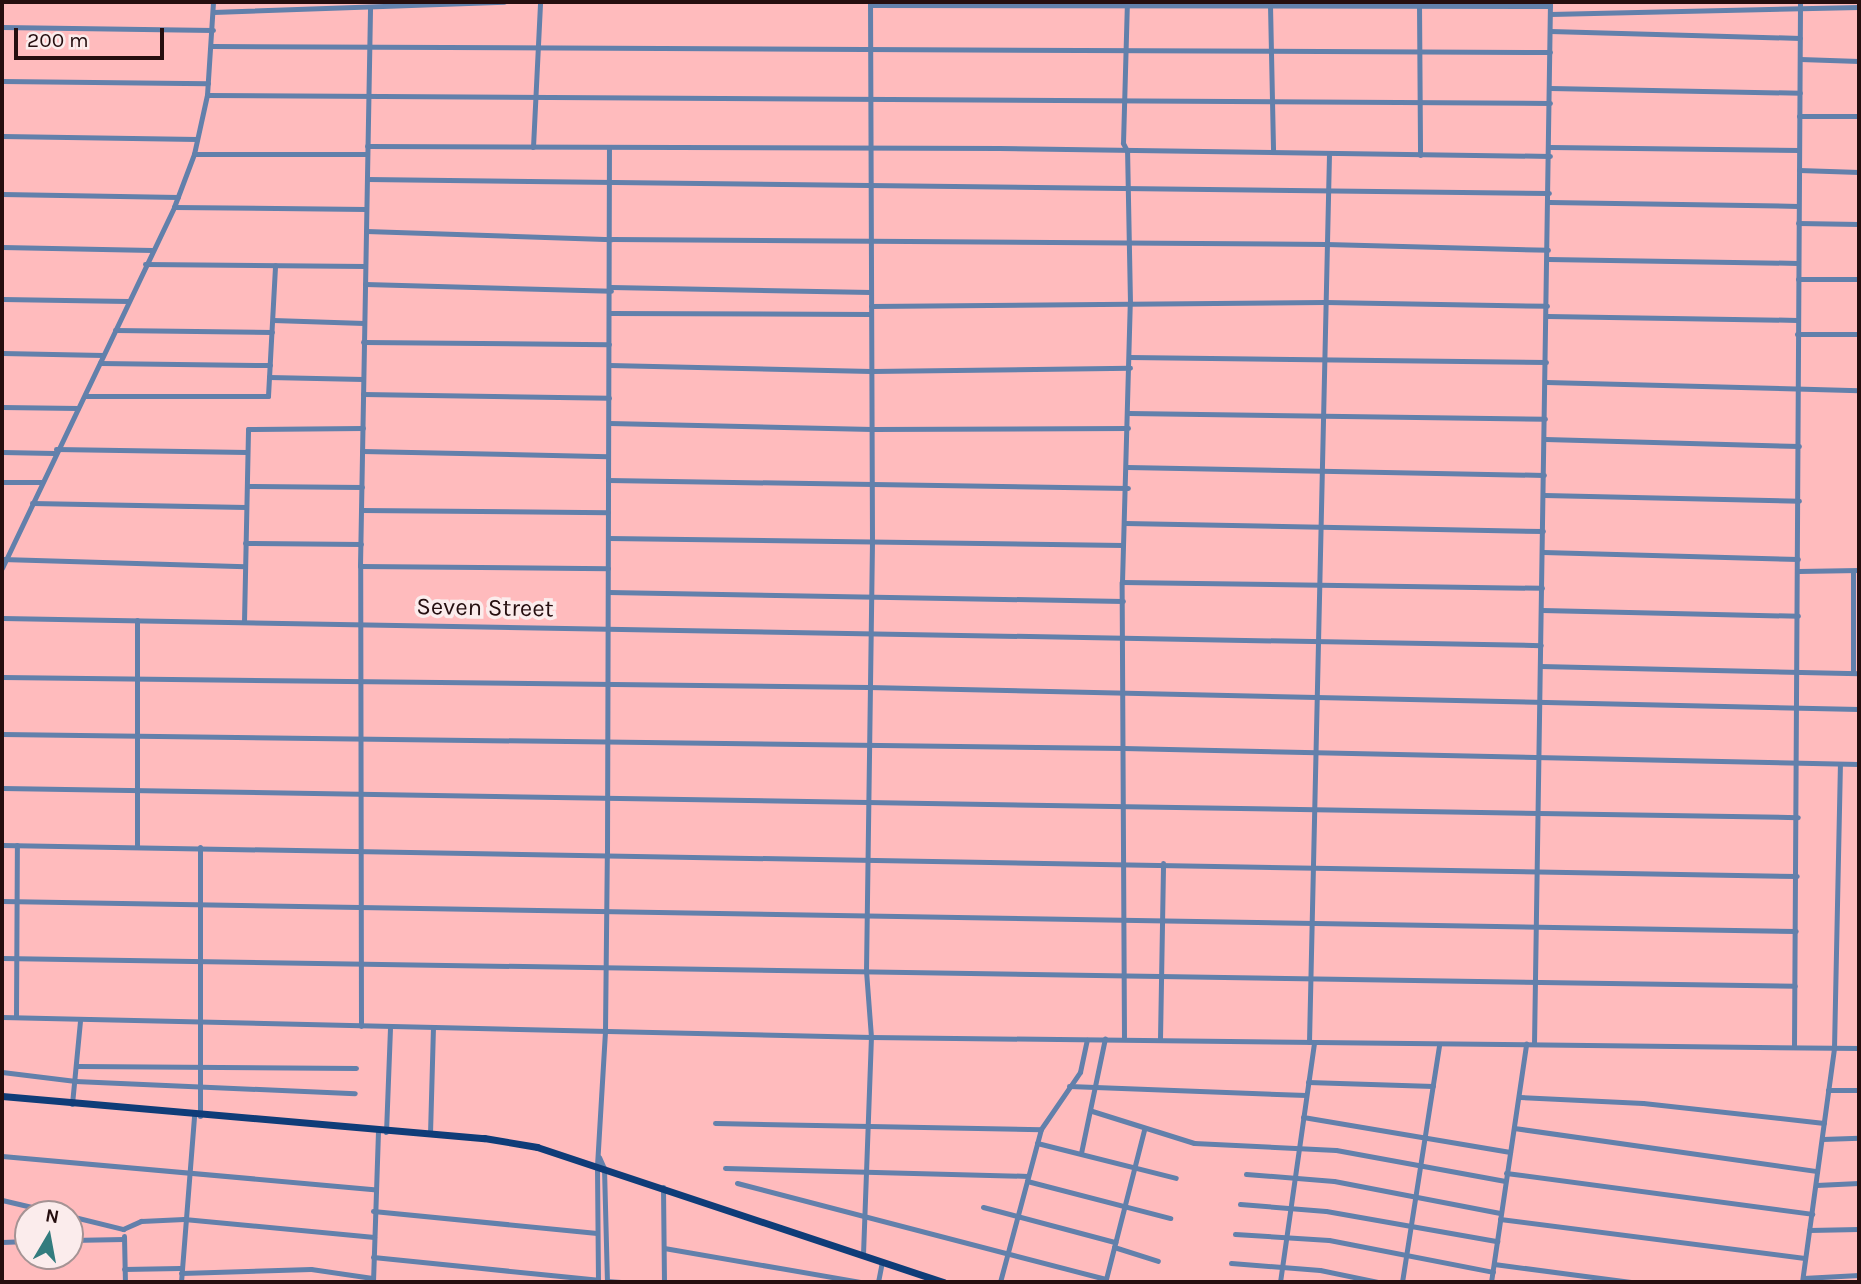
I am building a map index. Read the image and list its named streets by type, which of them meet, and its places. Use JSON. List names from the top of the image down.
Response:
{
  "streets": {
    "street": ["Seven Street"]
  },
  "scale_bar": "200 m",
  "north": "top"
}
